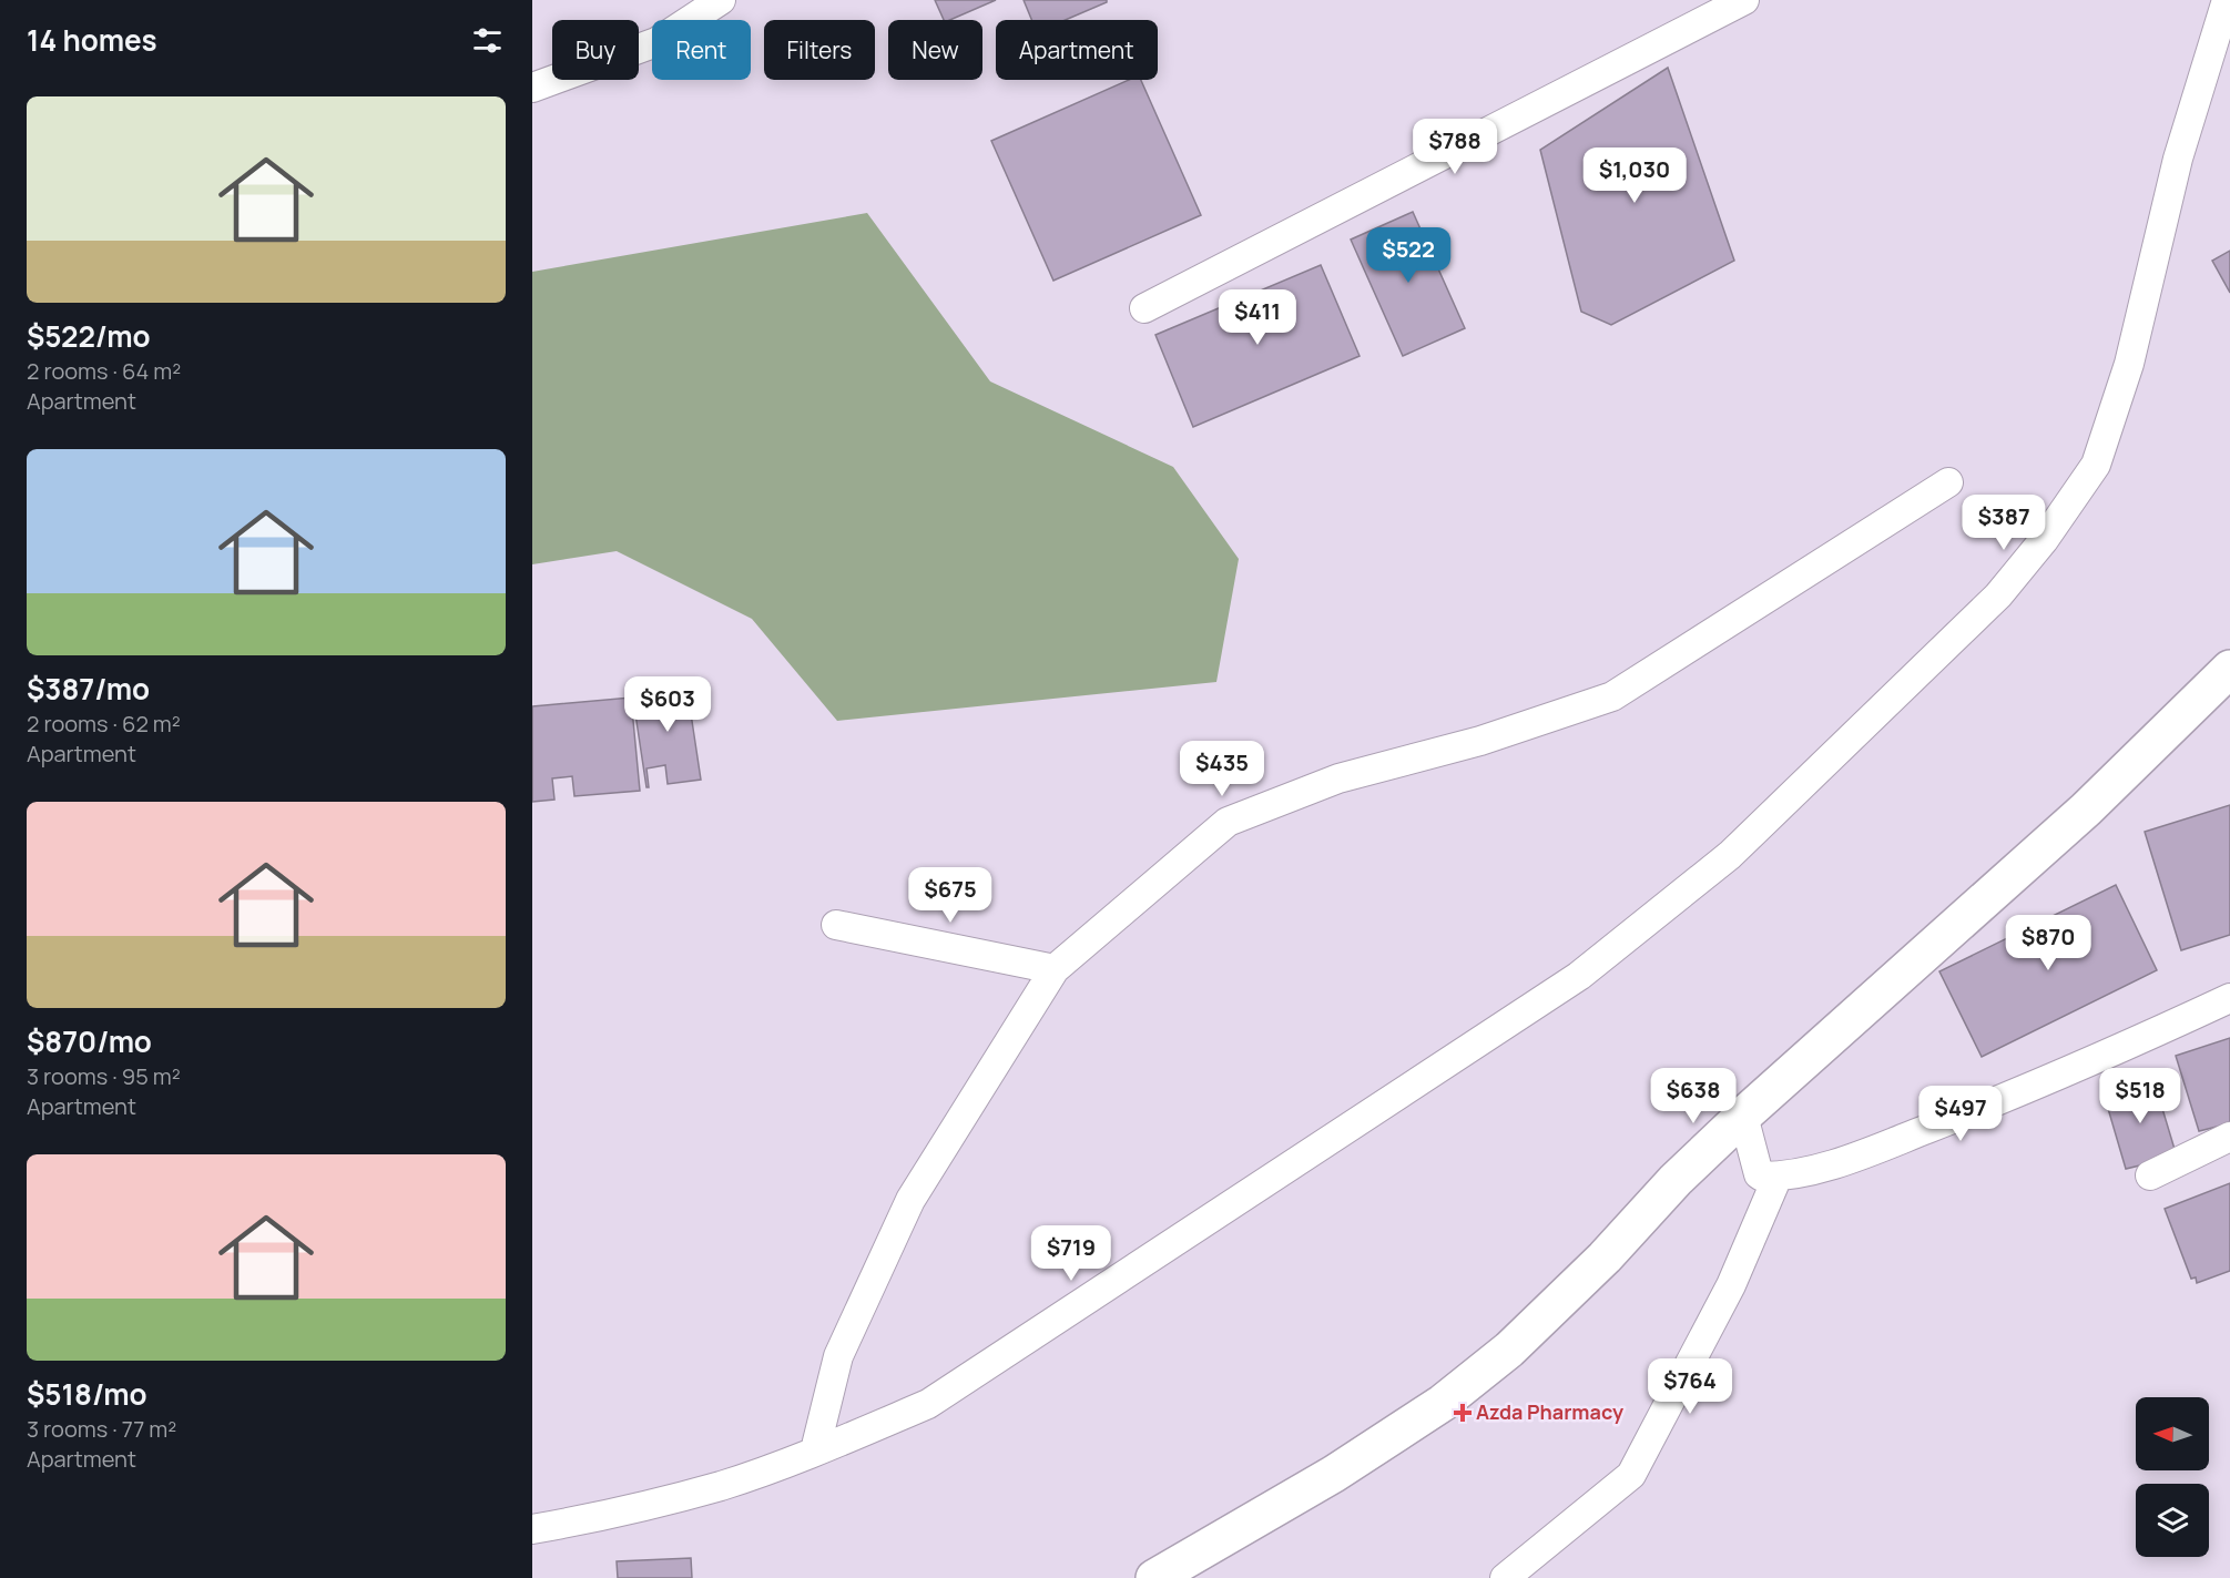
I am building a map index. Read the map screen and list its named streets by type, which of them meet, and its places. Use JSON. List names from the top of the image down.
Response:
{
  "places": {
    "health": ["Azda Pharmacy"]
  },
  "north": "left",
  "page": {
    "heading": "14 homes",
    "chip": [
      "Buy",
      "Rent",
      "Filters",
      "New",
      "Apartment"
    ],
    "list": [
      {
        "name": "$522/mo",
        "note": "2 rooms · 64 m² · Apartment"
      },
      {
        "name": "$387/mo",
        "note": "2 rooms · 62 m² · Apartment"
      },
      {
        "name": "$870/mo",
        "note": "3 rooms · 95 m² · Apartment"
      },
      {
        "name": "$518/mo",
        "note": "3 rooms · 77 m² · Apartment"
      }
    ],
    "price": [
      "$788",
      "$1,030",
      "$522",
      "$411",
      "$387",
      "$603",
      "$435",
      "$675",
      "$870",
      "$638",
      "$518",
      "$497",
      "$719",
      "$764"
    ]
  }
}
